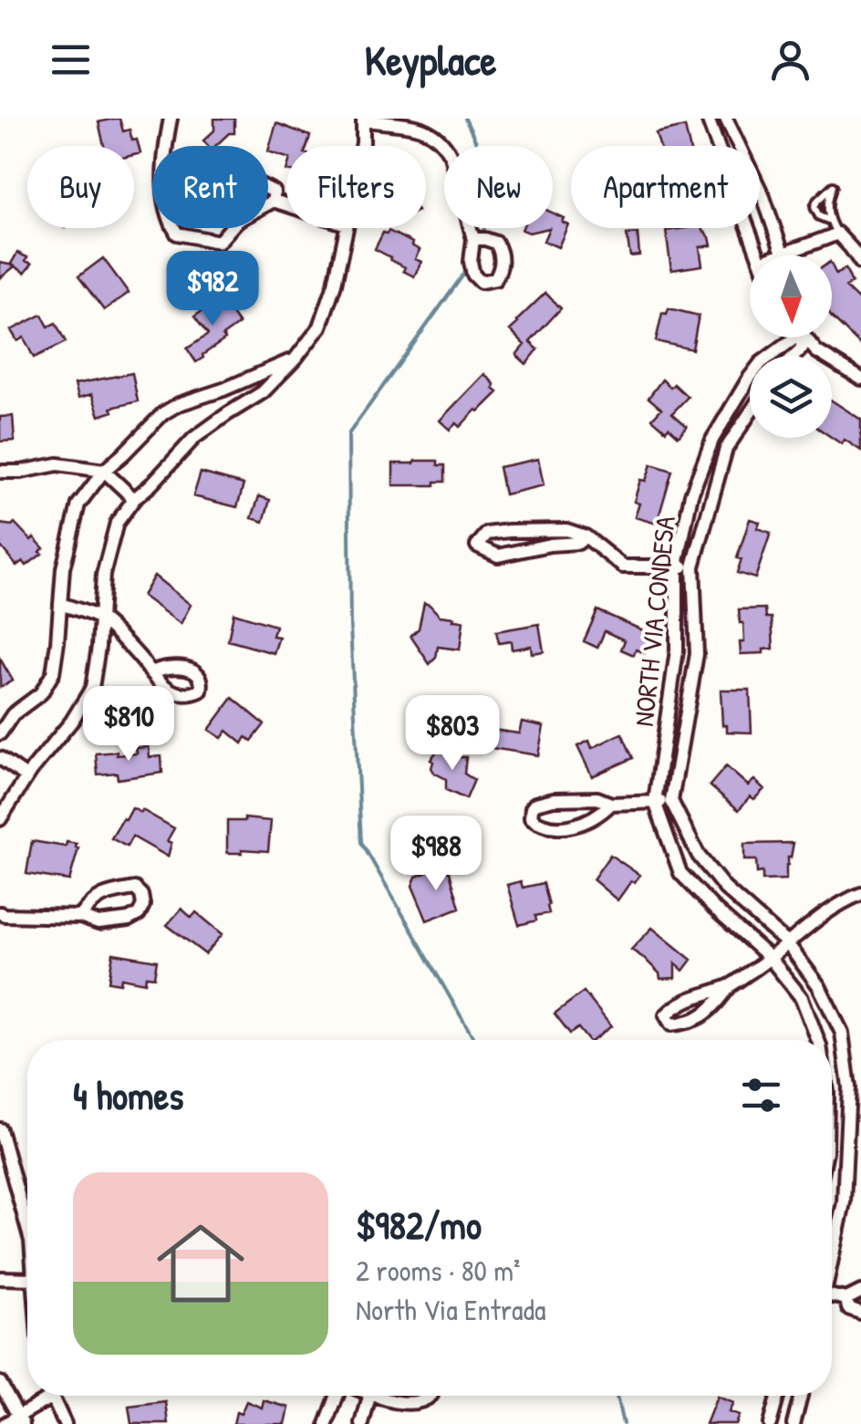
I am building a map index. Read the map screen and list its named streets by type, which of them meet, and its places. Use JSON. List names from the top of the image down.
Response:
{
  "streets": {
    "street": ["NORTH VIA CONDESA"]
  },
  "north": "bottom",
  "page": {
    "header": "Keyplace",
    "chip": [
      "Buy",
      "Rent",
      "Filters",
      "New",
      "Apartment"
    ],
    "price": [
      "$982",
      "$810",
      "$803",
      "$988"
    ],
    "heading": "4 homes",
    "list": [
      {
        "name": "$982/mo",
        "note": "2 rooms · 80 m² · North Via Entrada"
      }
    ]
  }
}
